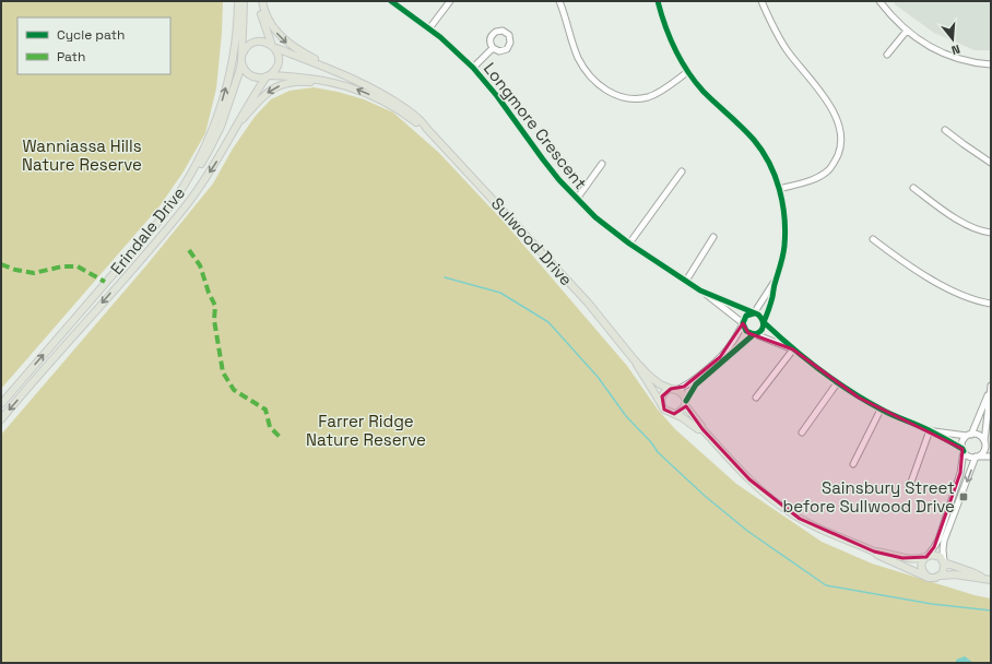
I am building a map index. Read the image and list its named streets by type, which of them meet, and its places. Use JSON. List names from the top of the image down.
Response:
{
  "streets": {
    "main road": ["Erindale Drive", "Sulwood Drive"],
    "street": ["Longmore Crescent"]
  },
  "crossings": [
    ["Erindale Drive", "Sulwood Drive"]
  ],
  "parks": ["Wanniassa Hills Nature Reserve", "Farrer Ridge Nature Reserve"],
  "places": {
    "transit": ["Sainsbury Street before Sullwood Drive"]
  },
  "legend": ["Cycle path", "Path"],
  "north": "bottom"
}
